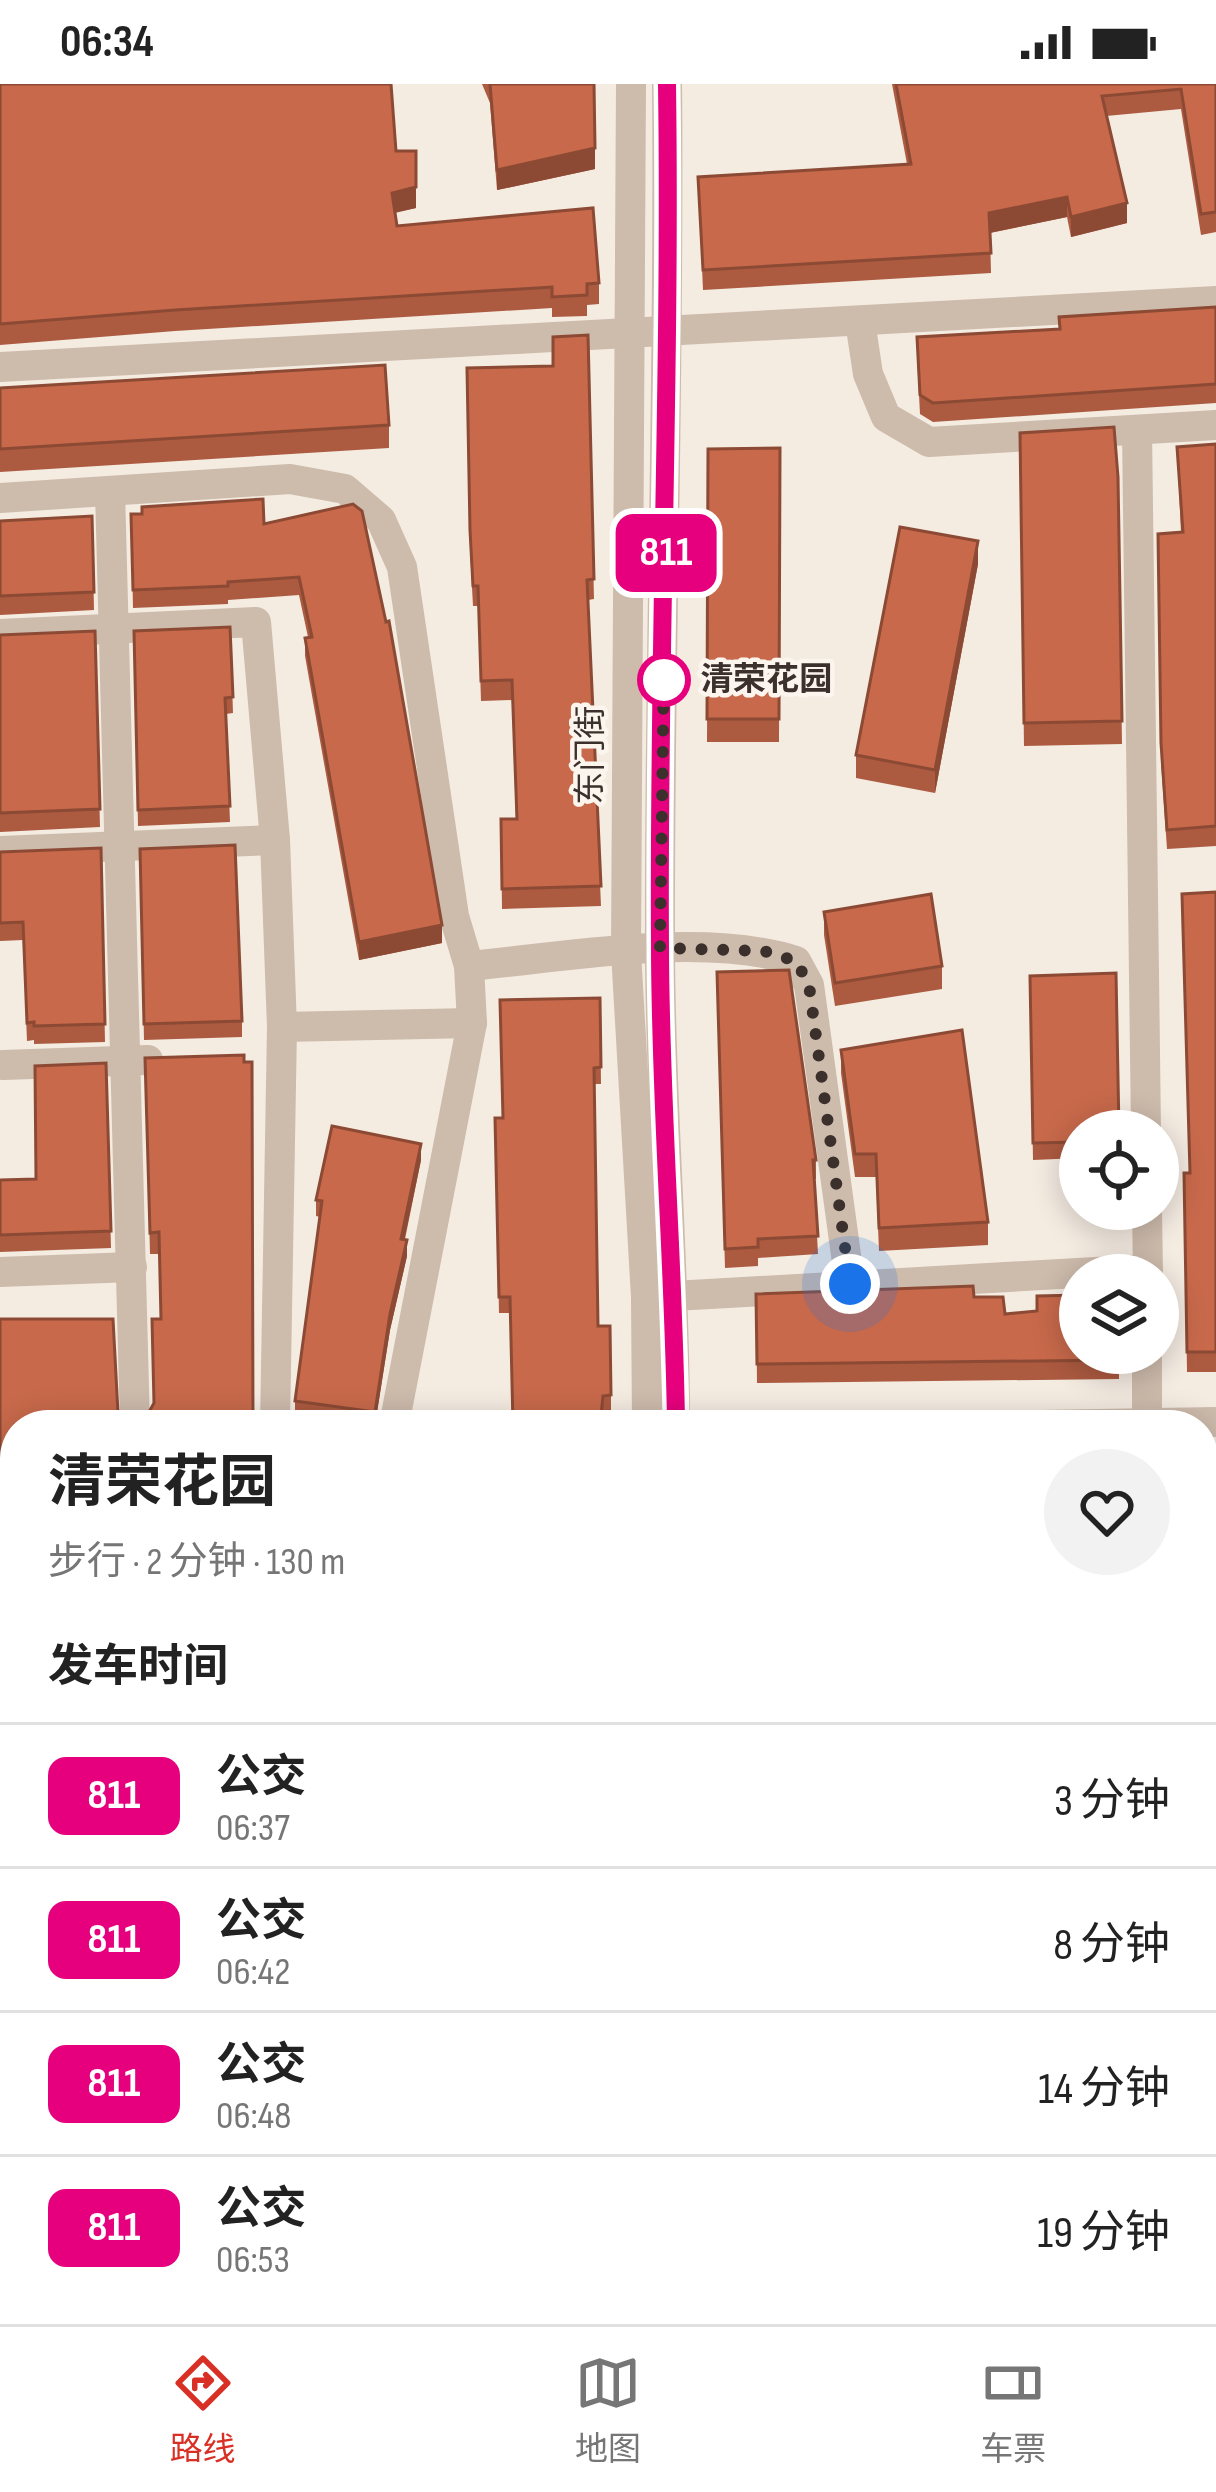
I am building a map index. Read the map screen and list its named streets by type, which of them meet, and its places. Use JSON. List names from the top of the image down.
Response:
{
  "streets": {
    "street": ["东门街"]
  },
  "places": ["清荣花园"],
  "lines": ["bus line 811"],
  "page": {
    "status": "06:34",
    "on_map": "811",
    "heading": [
      ["清荣花园", "步行 · 2 分钟 · 130 m"],
      "发车时间"
    ],
    "list": [
      {
        "mark": "811",
        "name": "公交",
        "note": "06:37",
        "value": "3 分钟"
      },
      {
        "mark": "811",
        "name": "公交",
        "note": "06:42",
        "value": "8 分钟"
      },
      {
        "mark": "811",
        "name": "公交",
        "note": "06:48",
        "value": "14 分钟"
      },
      {
        "mark": "811",
        "name": "公交",
        "note": "06:53",
        "value": "19 分钟"
      }
    ],
    "tabs": ["路线", "地图", "车票"]
  }
}
